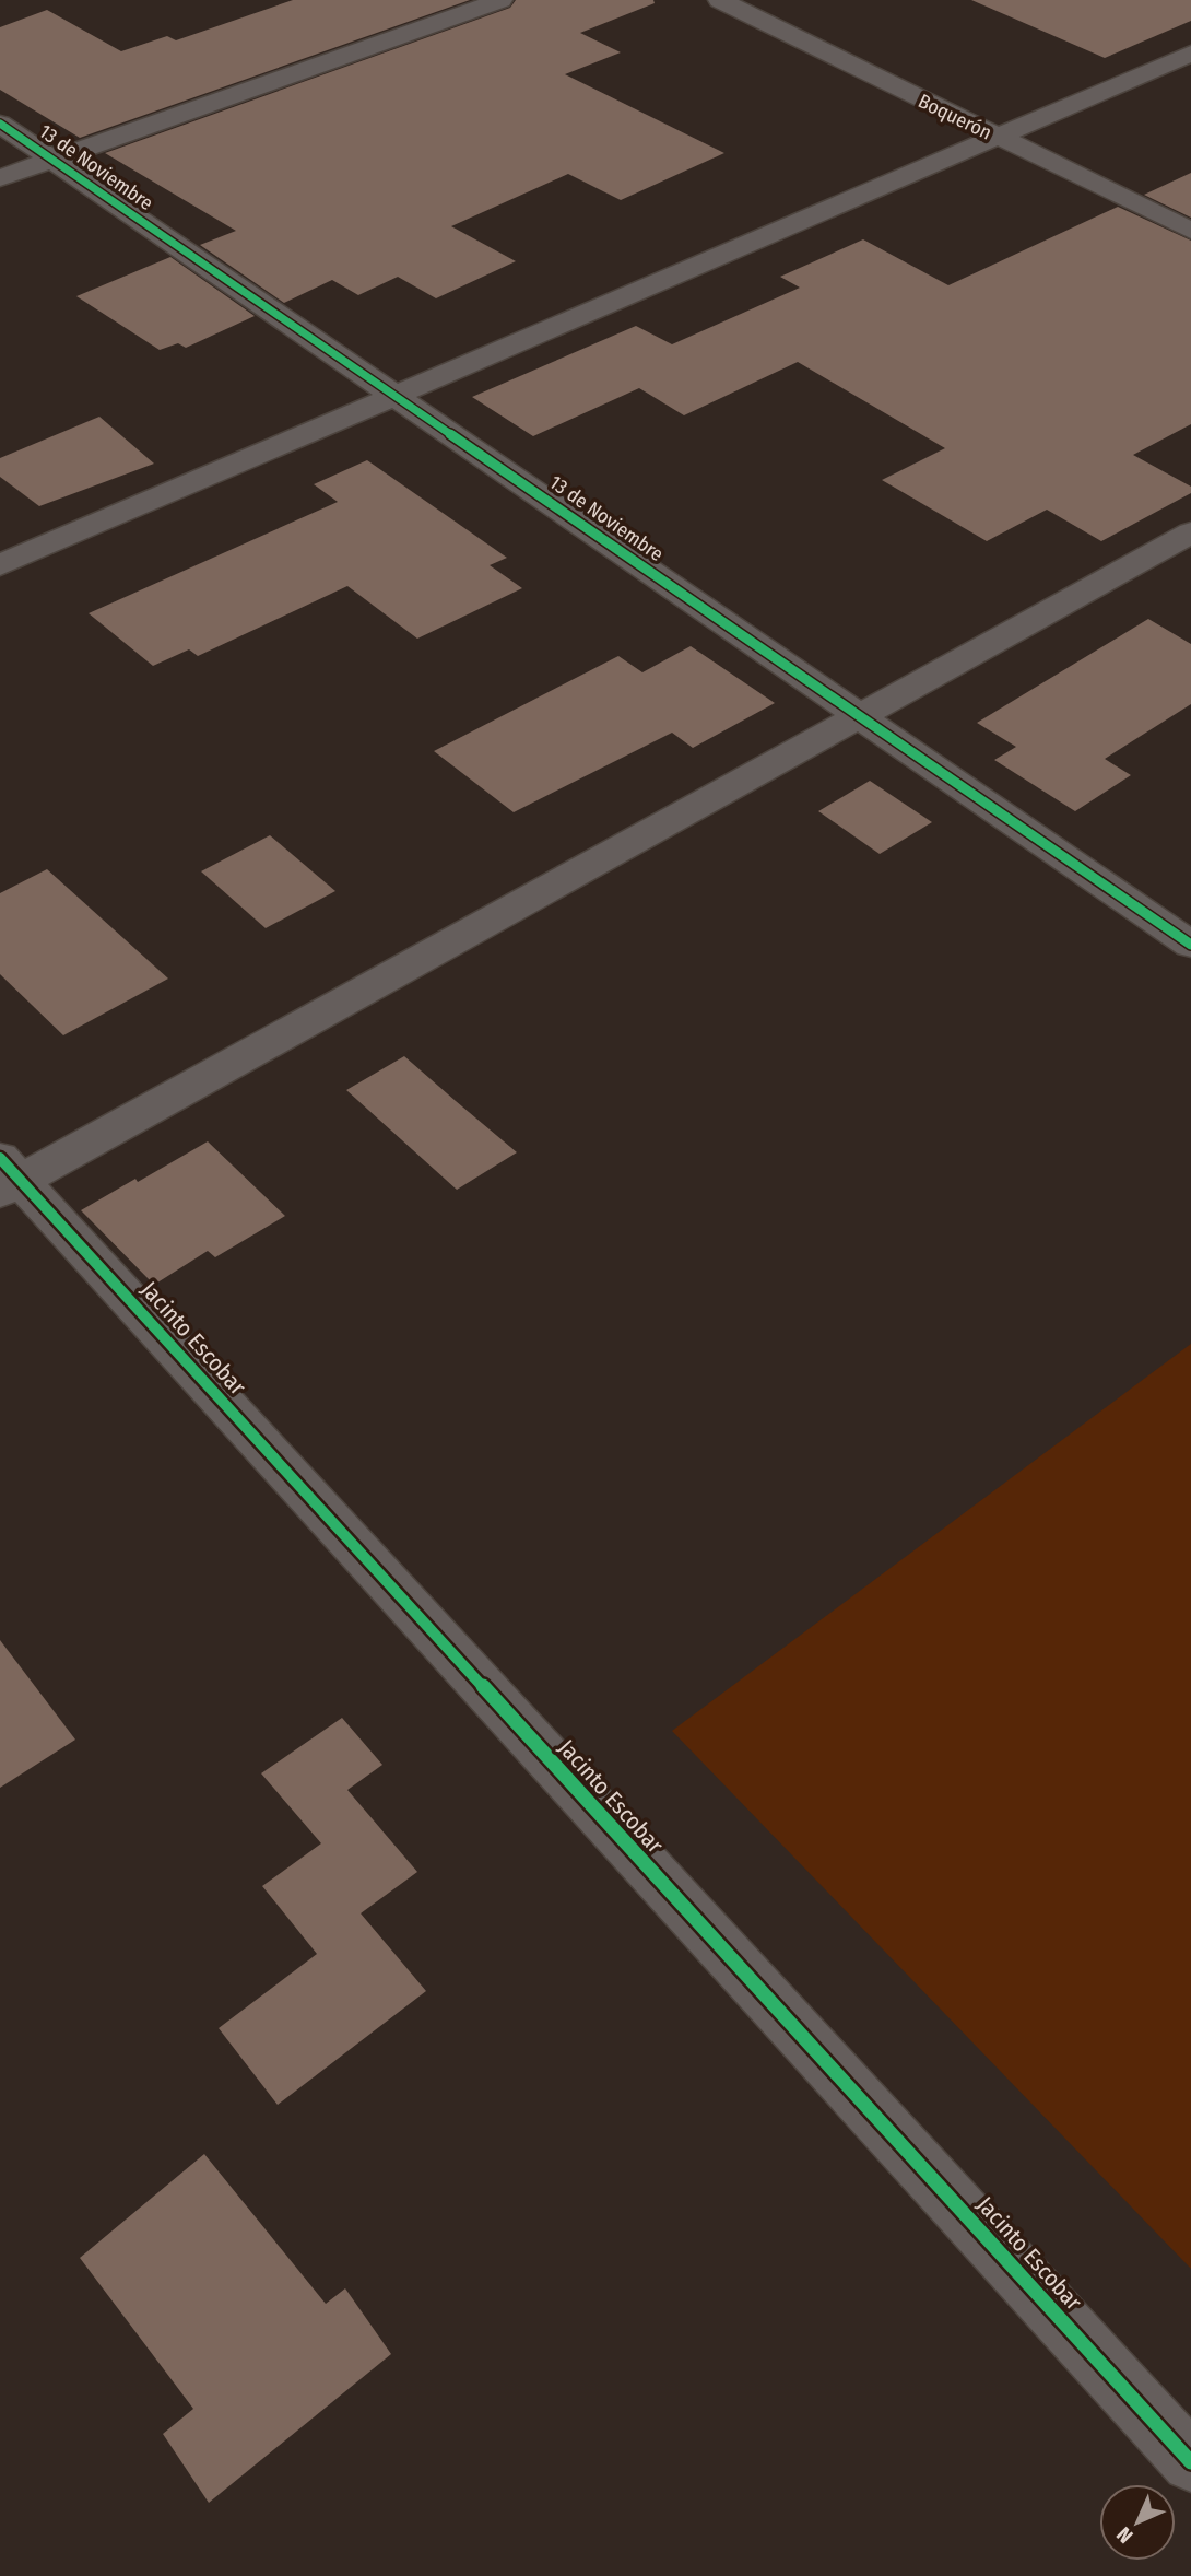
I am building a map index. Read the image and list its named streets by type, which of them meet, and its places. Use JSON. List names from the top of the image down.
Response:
{
  "streets": {
    "street": ["Boquerón", "13 de Noviembre", "Jacinto Escobar"]
  },
  "north": "bottom left"
}
